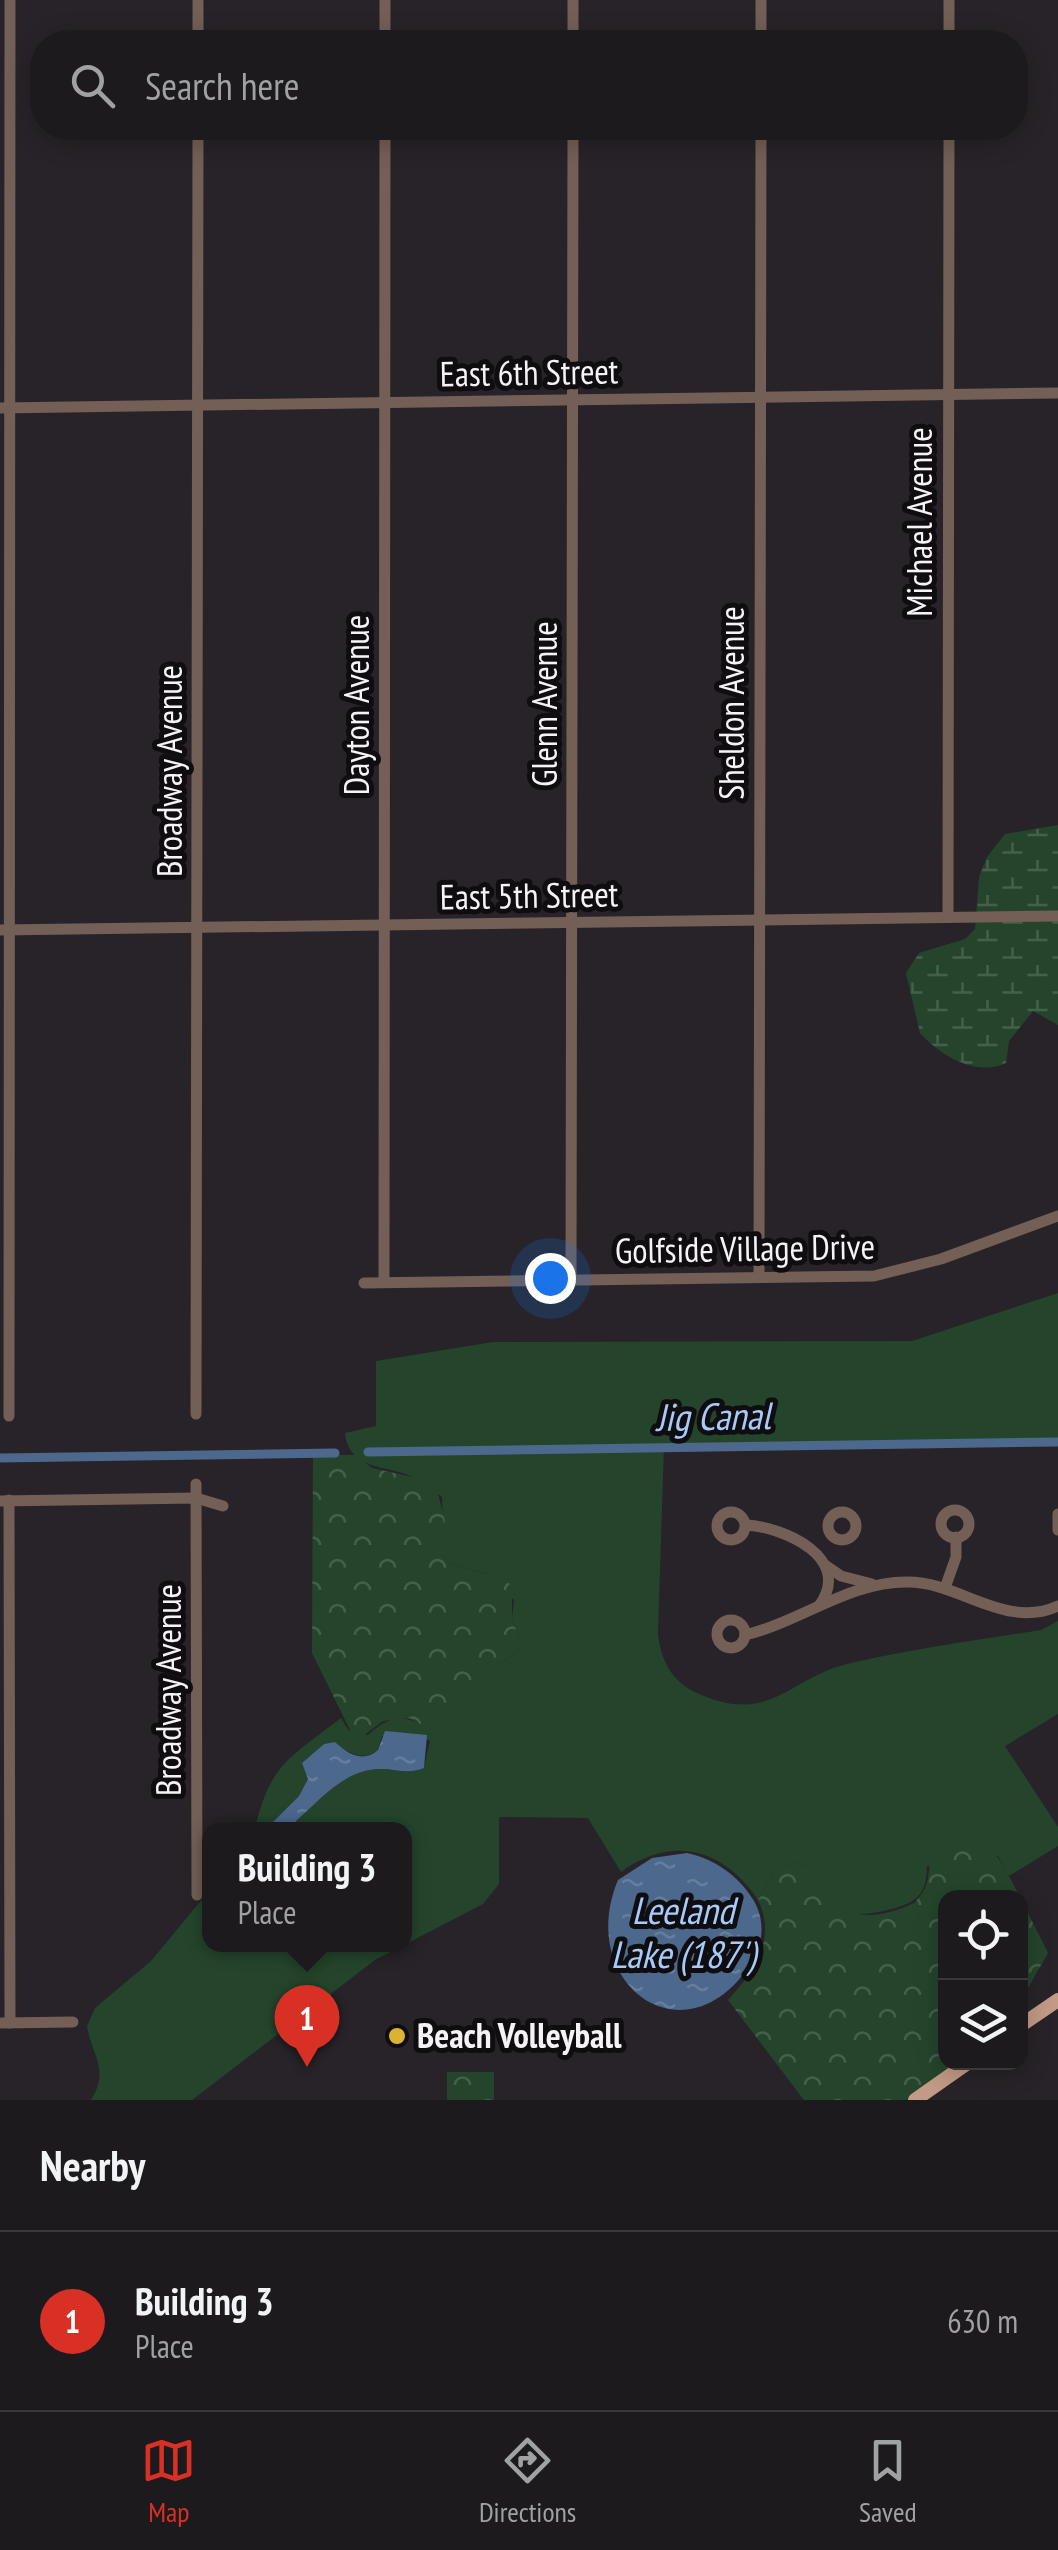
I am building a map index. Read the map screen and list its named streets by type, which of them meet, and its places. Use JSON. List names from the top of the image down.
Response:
{
  "streets": {
    "street": [
      "East 6th Street",
      "Michael Avenue",
      "Sheldon Avenue",
      "Glenn Avenue",
      "Dayton Avenue",
      "Broadway Avenue",
      "East 5th Street",
      "Golfside Village Drive"
    ]
  },
  "crossings": [
    ["East 6th Street", "Michael Avenue"],
    ["East 6th Street", "Sheldon Avenue"],
    ["East 6th Street", "Glenn Avenue"],
    ["East 6th Street", "Dayton Avenue"],
    ["East 6th Street", "Broadway Avenue"],
    ["Michael Avenue", "East 5th Street"],
    ["Sheldon Avenue", "East 5th Street"],
    ["Sheldon Avenue", "Golfside Village Drive"],
    ["Glenn Avenue", "East 5th Street"],
    ["Glenn Avenue", "Golfside Village Drive"],
    ["Dayton Avenue", "East 5th Street"],
    ["Dayton Avenue", "Golfside Village Drive"],
    ["Broadway Avenue", "East 5th Street"]
  ],
  "water": ["Jig Canal", "Leeland Lake (187')"],
  "places": ["Beach Volleyball"],
  "page": {
    "search": "Search here",
    "popup": ["Building 3", "Place"],
    "pins": "1",
    "heading": "Nearby",
    "list": [
      {
        "mark": "1",
        "name": "Building 3",
        "note": "Place",
        "value": "630 m"
      }
    ],
    "nav": ["Map", "Directions", "Saved"]
  }
}
